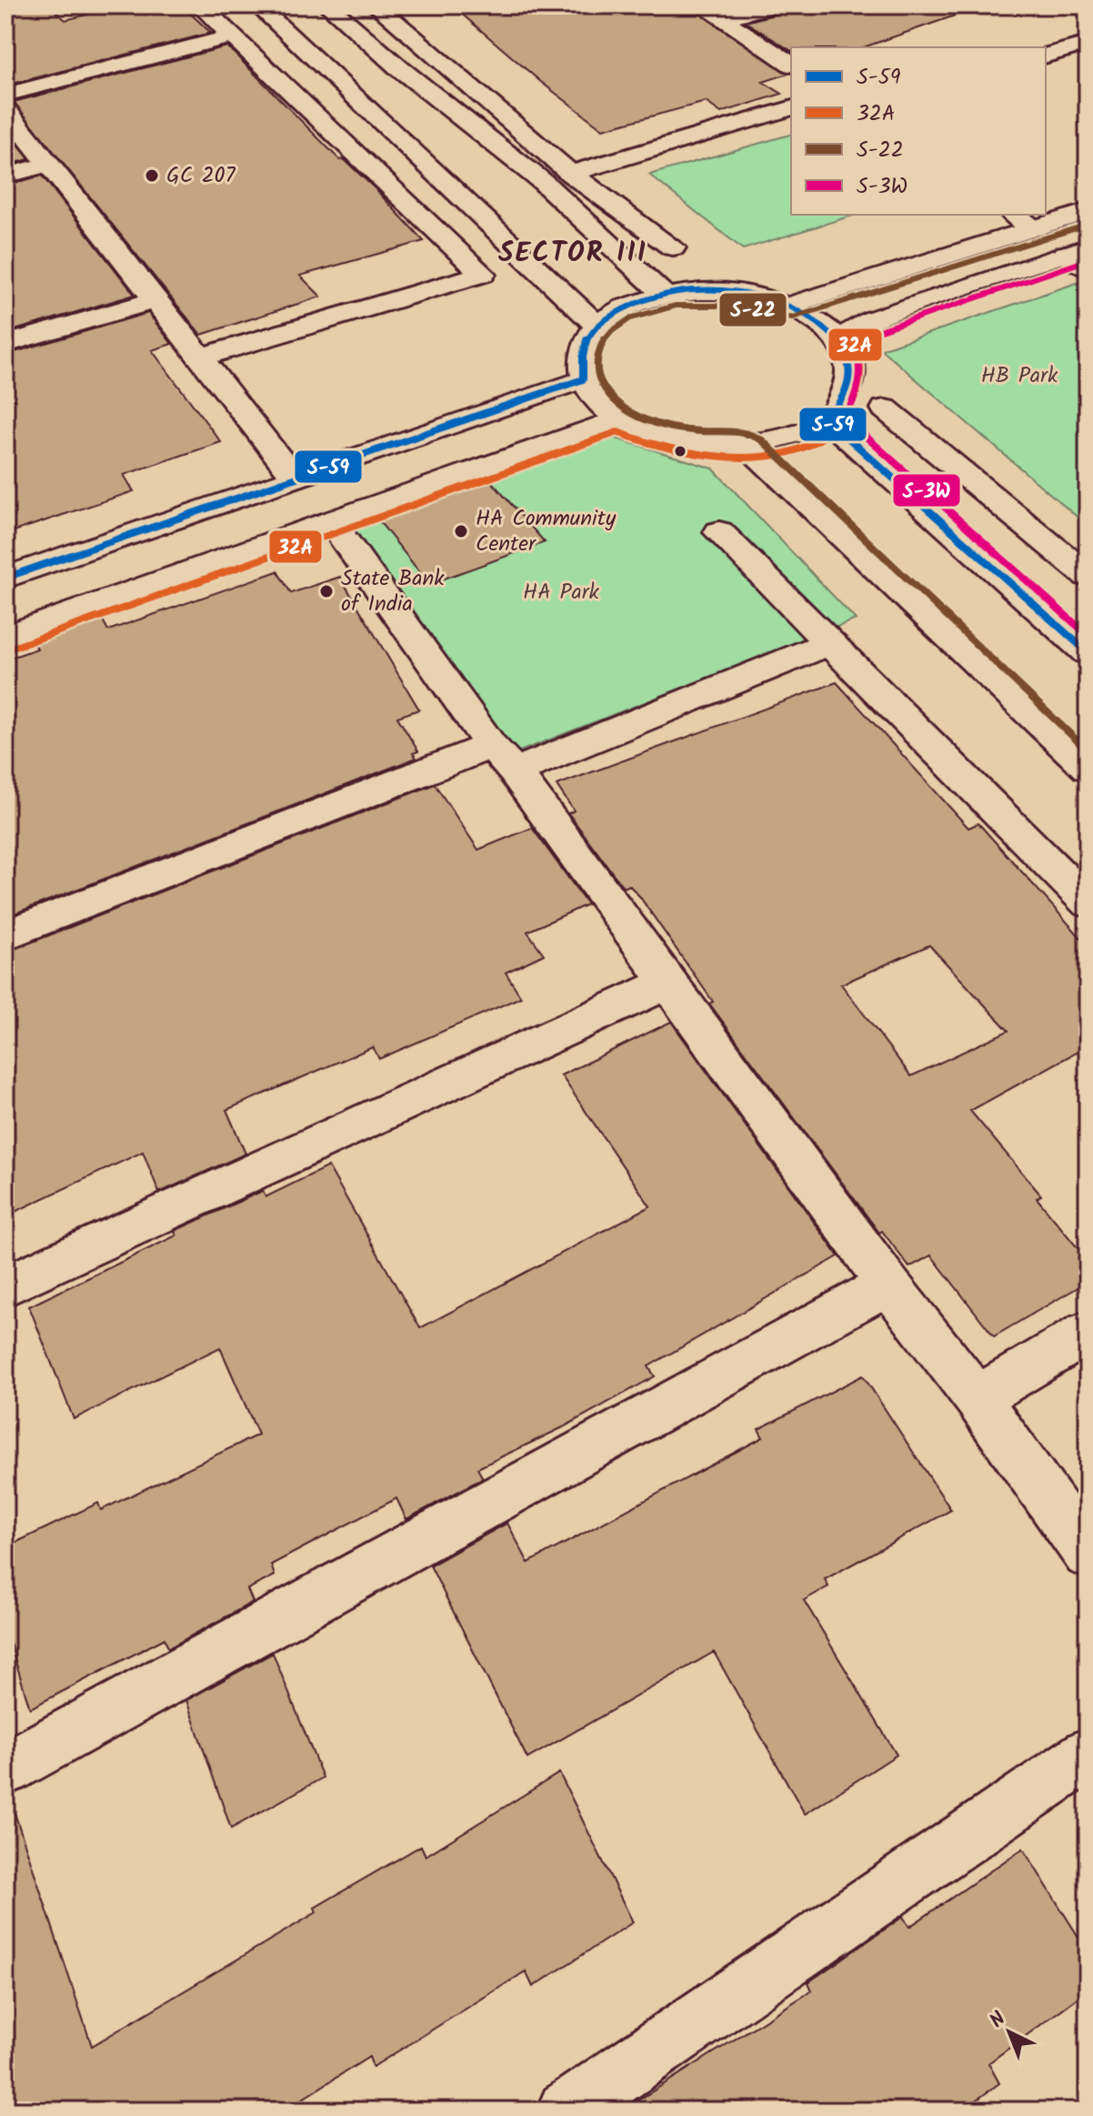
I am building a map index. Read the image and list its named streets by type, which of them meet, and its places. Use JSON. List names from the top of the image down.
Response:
{
  "districts": ["SECTOR III"],
  "parks": ["HB Park", "HA Park"],
  "places": ["GC 207", "HA Community Center", "State Bank of India"],
  "lines": [
    "transit line S-22",
    "transit line 32A",
    "transit line S-3W",
    "transit line S-59"
  ],
  "legend": [
    "S-59",
    "32A",
    "S-22",
    "S-3W"
  ],
  "north": "top left"
}
